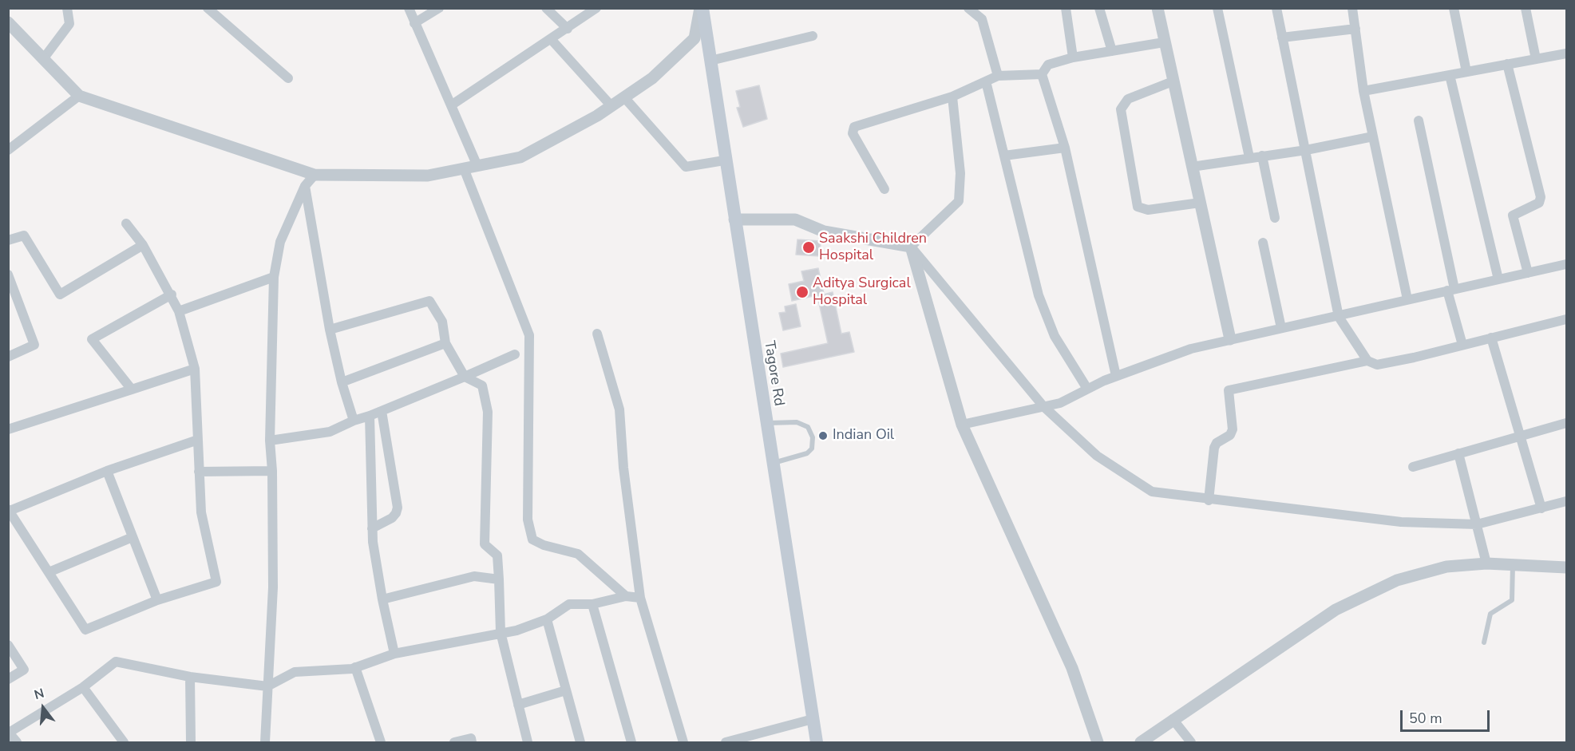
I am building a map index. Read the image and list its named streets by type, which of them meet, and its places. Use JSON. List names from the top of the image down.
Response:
{
  "streets": {
    "main road": ["Tagore Rd"]
  },
  "places": ["Saakshi Children Hospital", "Aditya Surgical Hospital", "Indian Oil"],
  "scale_bar": "50 m",
  "north": "top"
}
